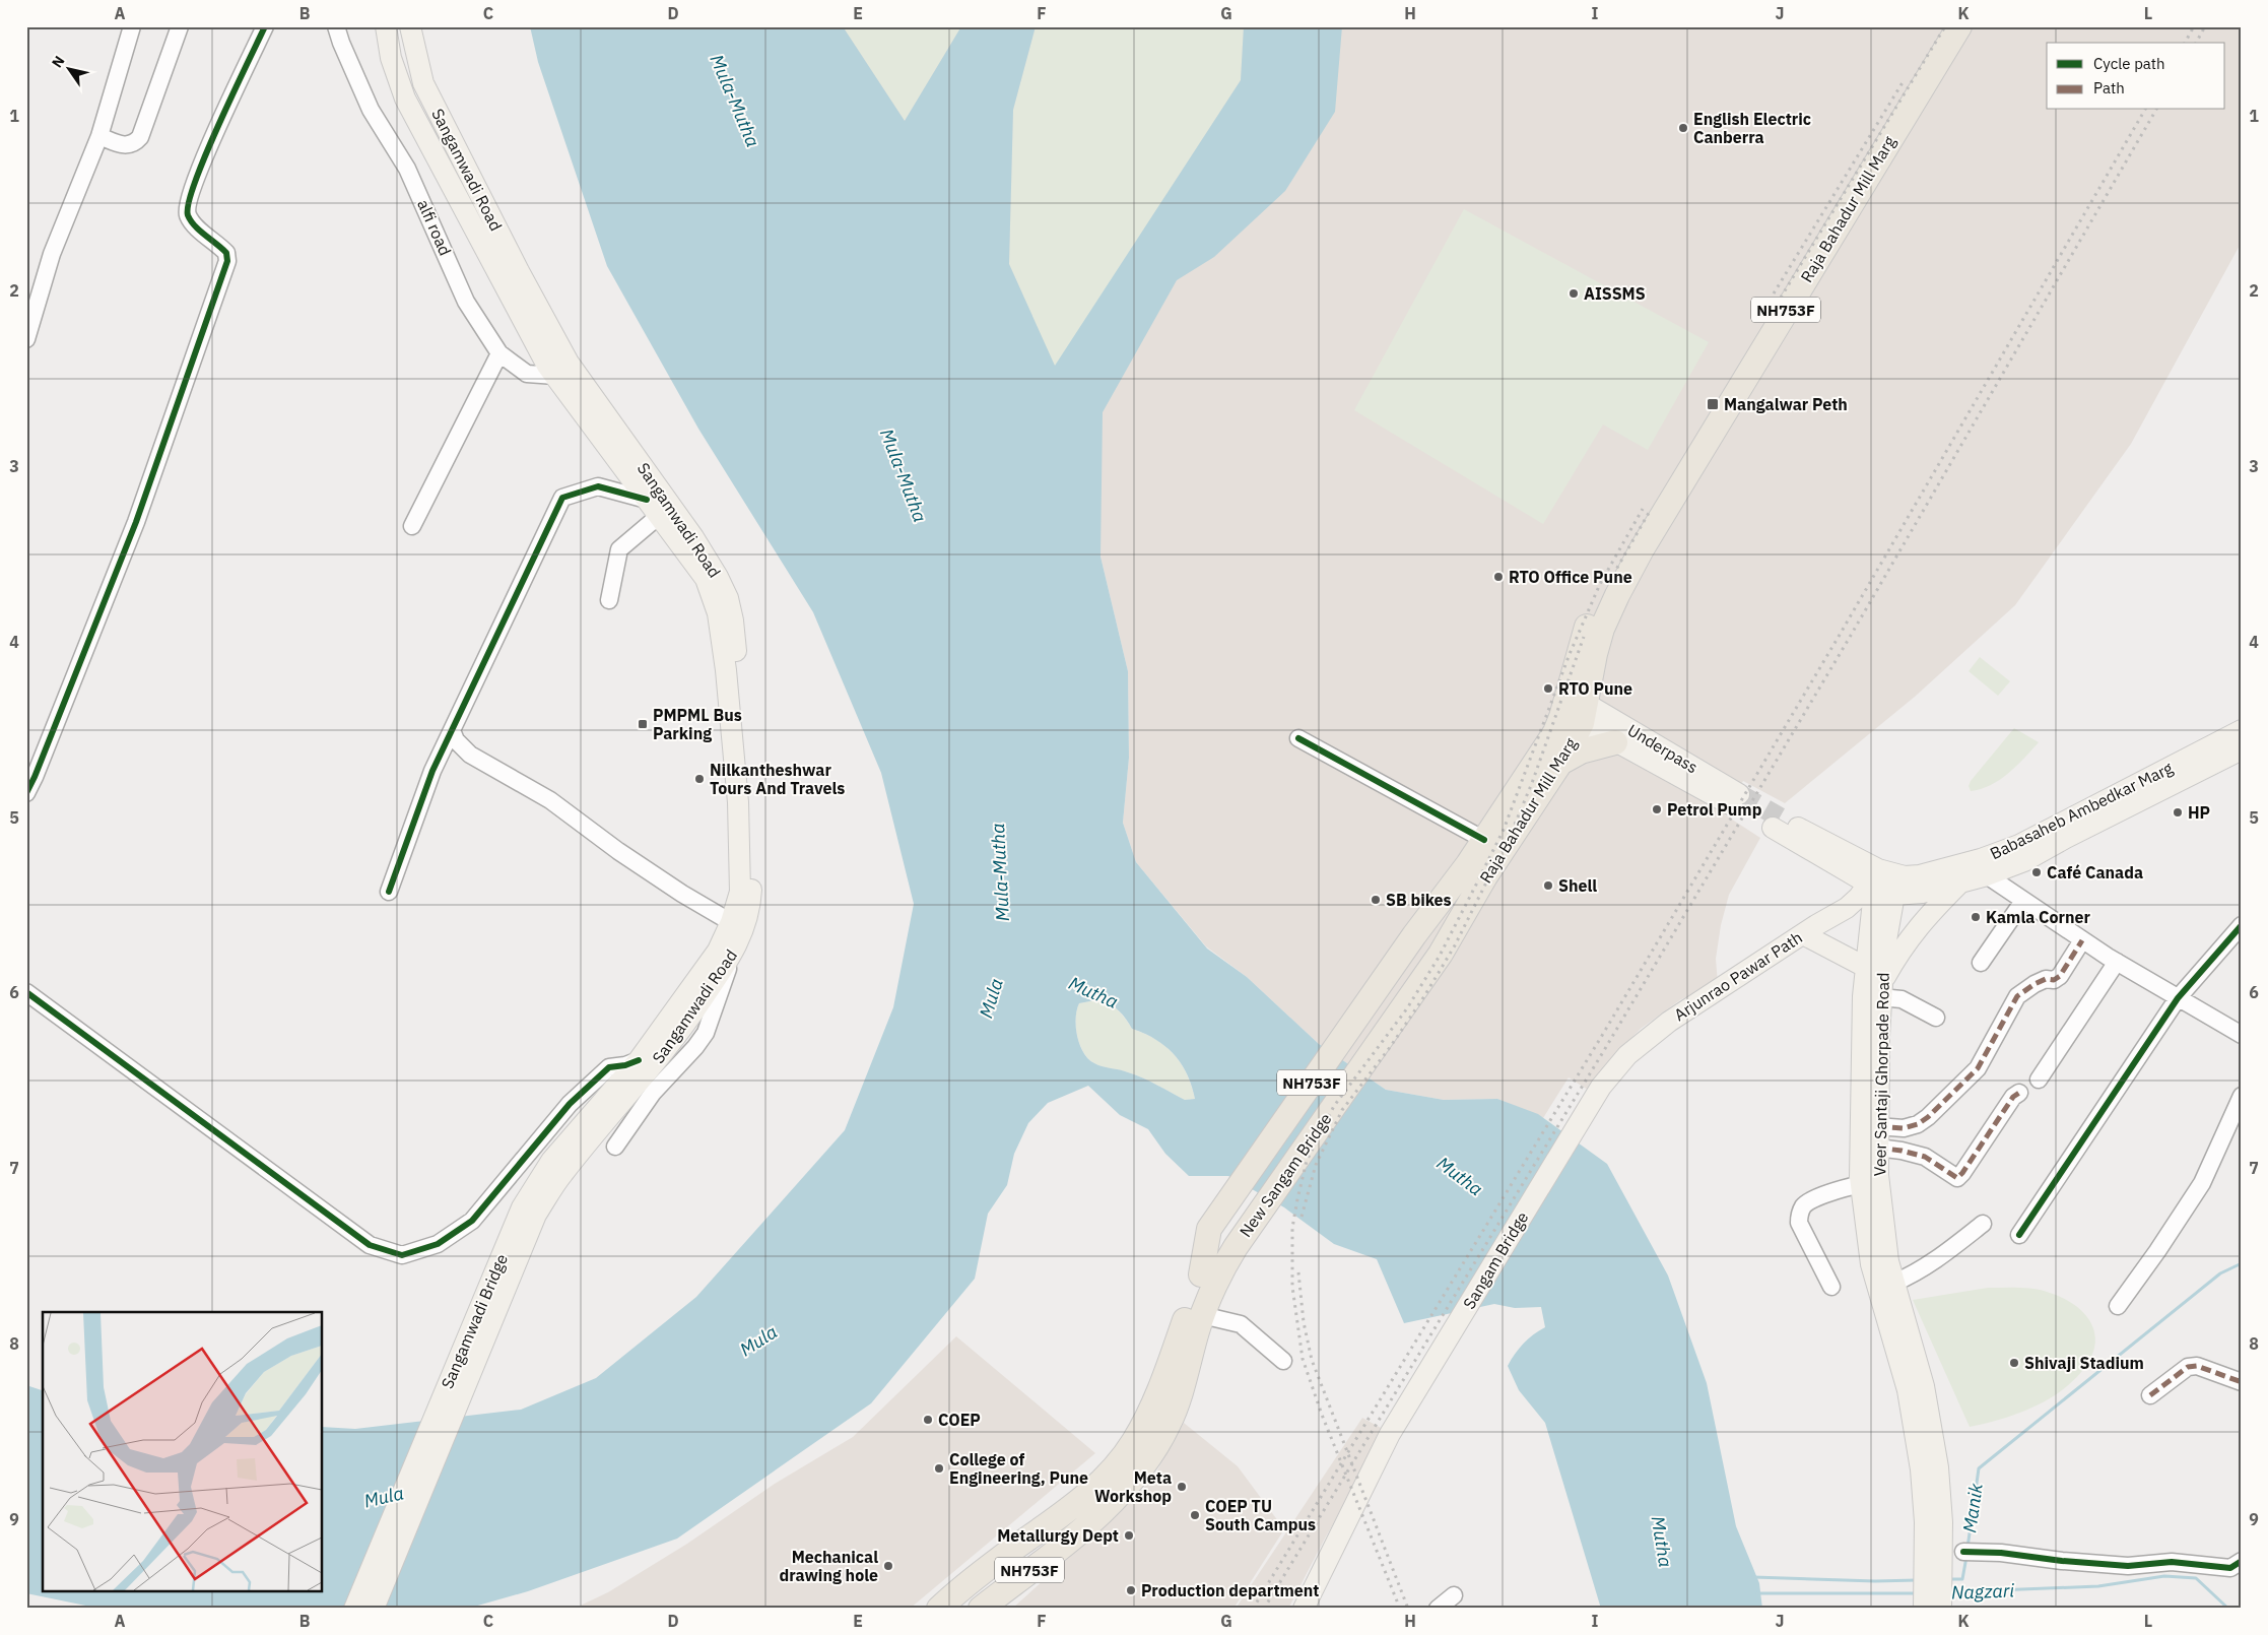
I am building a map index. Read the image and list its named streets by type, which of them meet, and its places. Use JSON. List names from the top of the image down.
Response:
{
  "streets": {
    "highway": ["Raja Bahadur Mill Marg", "NH753F", "New Sangam Bridge"],
    "main road": [
      "Sangamwadi Road",
      "Underpass",
      "Babasaheb Ambedkar Marg",
      "Arjunrao Pawar Path",
      "Veer Santaji Ghorpade Road",
      "Sangam Bridge",
      "Sangamwadi Bridge"
    ],
    "street": ["alfi road"]
  },
  "crossings": [
    ["Sangamwadi Road", "alfi road"],
    ["Sangamwadi Road", "Sangamwadi Bridge"],
    ["Raja Bahadur Mill Marg", "Underpass"],
    ["Raja Bahadur Mill Marg", "New Sangam Bridge"],
    ["NH753F", "New Sangam Bridge"],
    ["Babasaheb Ambedkar Marg", "Arjunrao Pawar Path"],
    ["Babasaheb Ambedkar Marg", "Veer Santaji Ghorpade Road"],
    ["Arjunrao Pawar Path", "Veer Santaji Ghorpade Road"],
    ["Arjunrao Pawar Path", "Sangam Bridge"]
  ],
  "water": [
    "Mula-Mutha",
    "Mutha",
    "Mula",
    "Manik",
    "Nagzari"
  ],
  "places": {
    "other": [
      "English Electric Canberra",
      "AISSMS",
      "RTO Office Pune",
      "RTO Pune",
      "Nilkantheshwar Tours And Travels",
      "Petrol Pump",
      "HP",
      "Café Canada",
      "Shell",
      "SB bikes",
      "Kamla Corner",
      "Shivaji Stadium",
      "COEP",
      "College of Engineering, Pune",
      "Meta Workshop",
      "COEP TU South Campus",
      "Metallurgy Dept",
      "Mechanical drawing hole",
      "Production department"
    ],
    "transit": ["Mangalwar Peth", "PMPML Bus Parking"]
  },
  "legend": ["Cycle path", "Path"],
  "north": "top left",
  "grid": {
    "columns": [
      "A",
      "B",
      "C",
      "D",
      "E",
      "F",
      "G",
      "H",
      "I",
      "J",
      "K",
      "L"
    ],
    "rows": [
      "1",
      "2",
      "3",
      "4",
      "5",
      "6",
      "7",
      "8",
      "9"
    ]
  }
}
